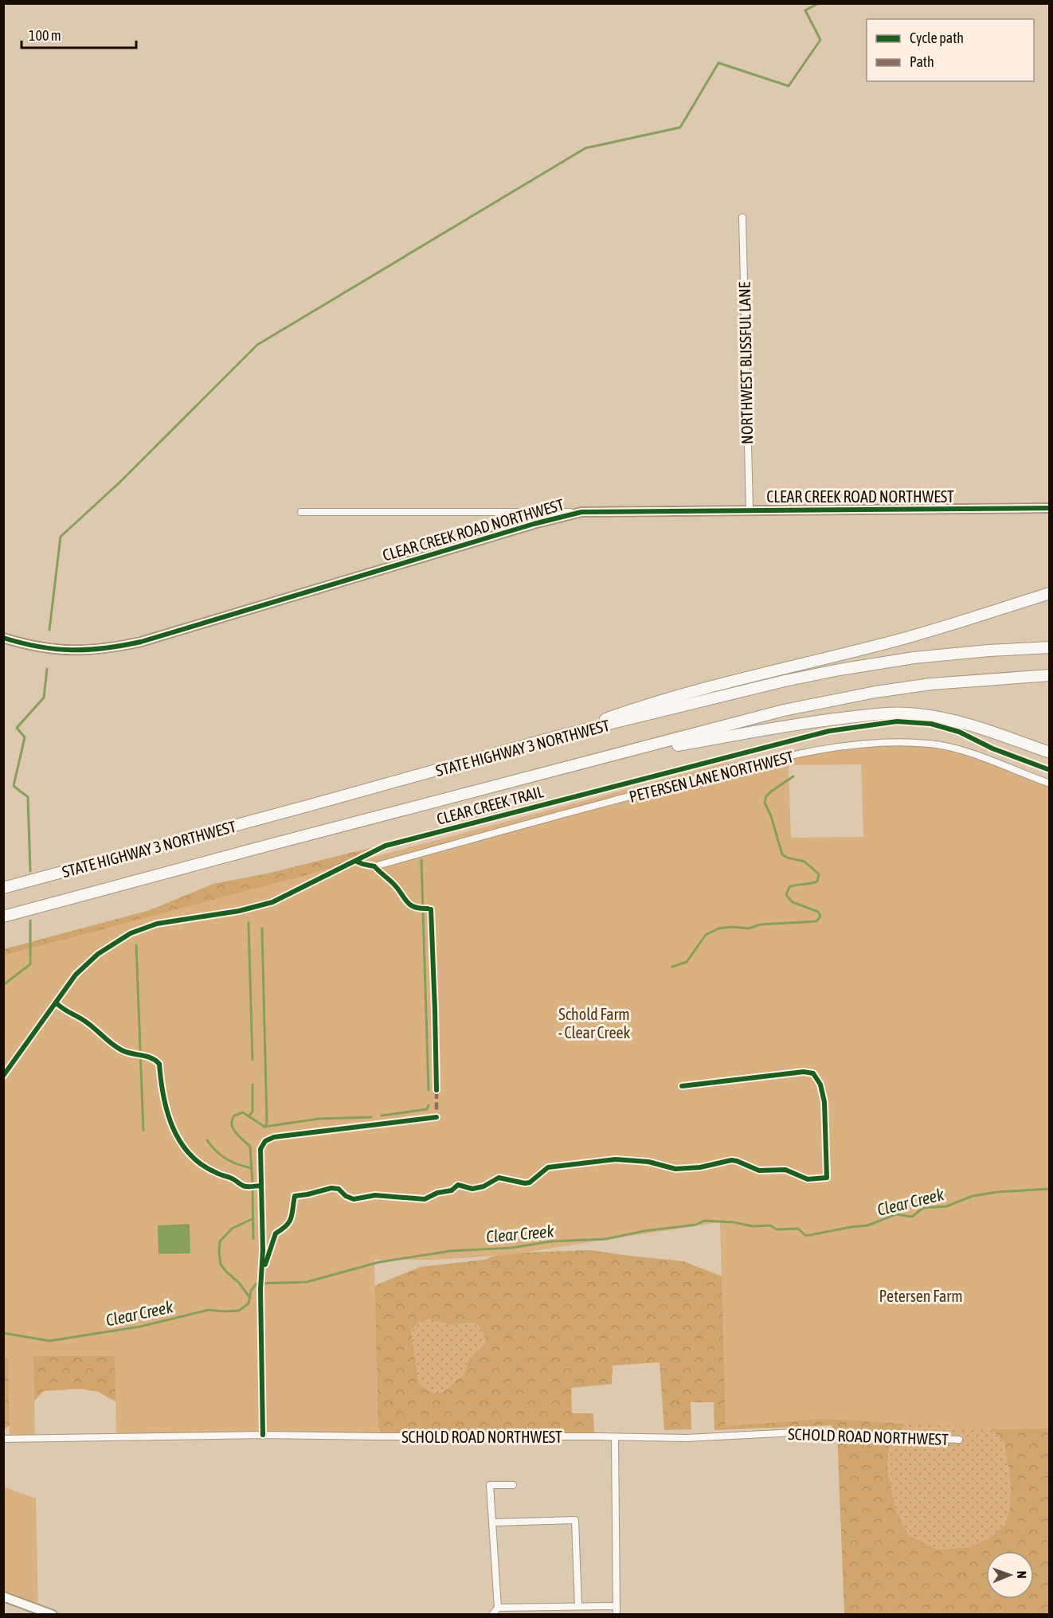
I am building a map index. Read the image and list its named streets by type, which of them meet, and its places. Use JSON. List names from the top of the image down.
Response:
{
  "streets": {
    "highway": ["STATE HIGHWAY 3 NORTHWEST"],
    "main road": ["CLEAR CREEK ROAD NORTHWEST"],
    "street": ["NORTHWEST BLISSFUL LANE", "PETERSEN LANE NORTHWEST", "SCHOLD ROAD NORTHWEST"],
    "cycle path": ["CLEAR CREEK TRAIL"]
  },
  "crossings": [
    ["NORTHWEST BLISSFUL LANE", "CLEAR CREEK ROAD NORTHWEST"]
  ],
  "water": ["Clear Creek"],
  "parks": ["Schold Farm - Clear Creek", "Petersen Farm"],
  "legend": ["Cycle path", "Path"],
  "scale_bar": "100 m",
  "north": "right"
}
